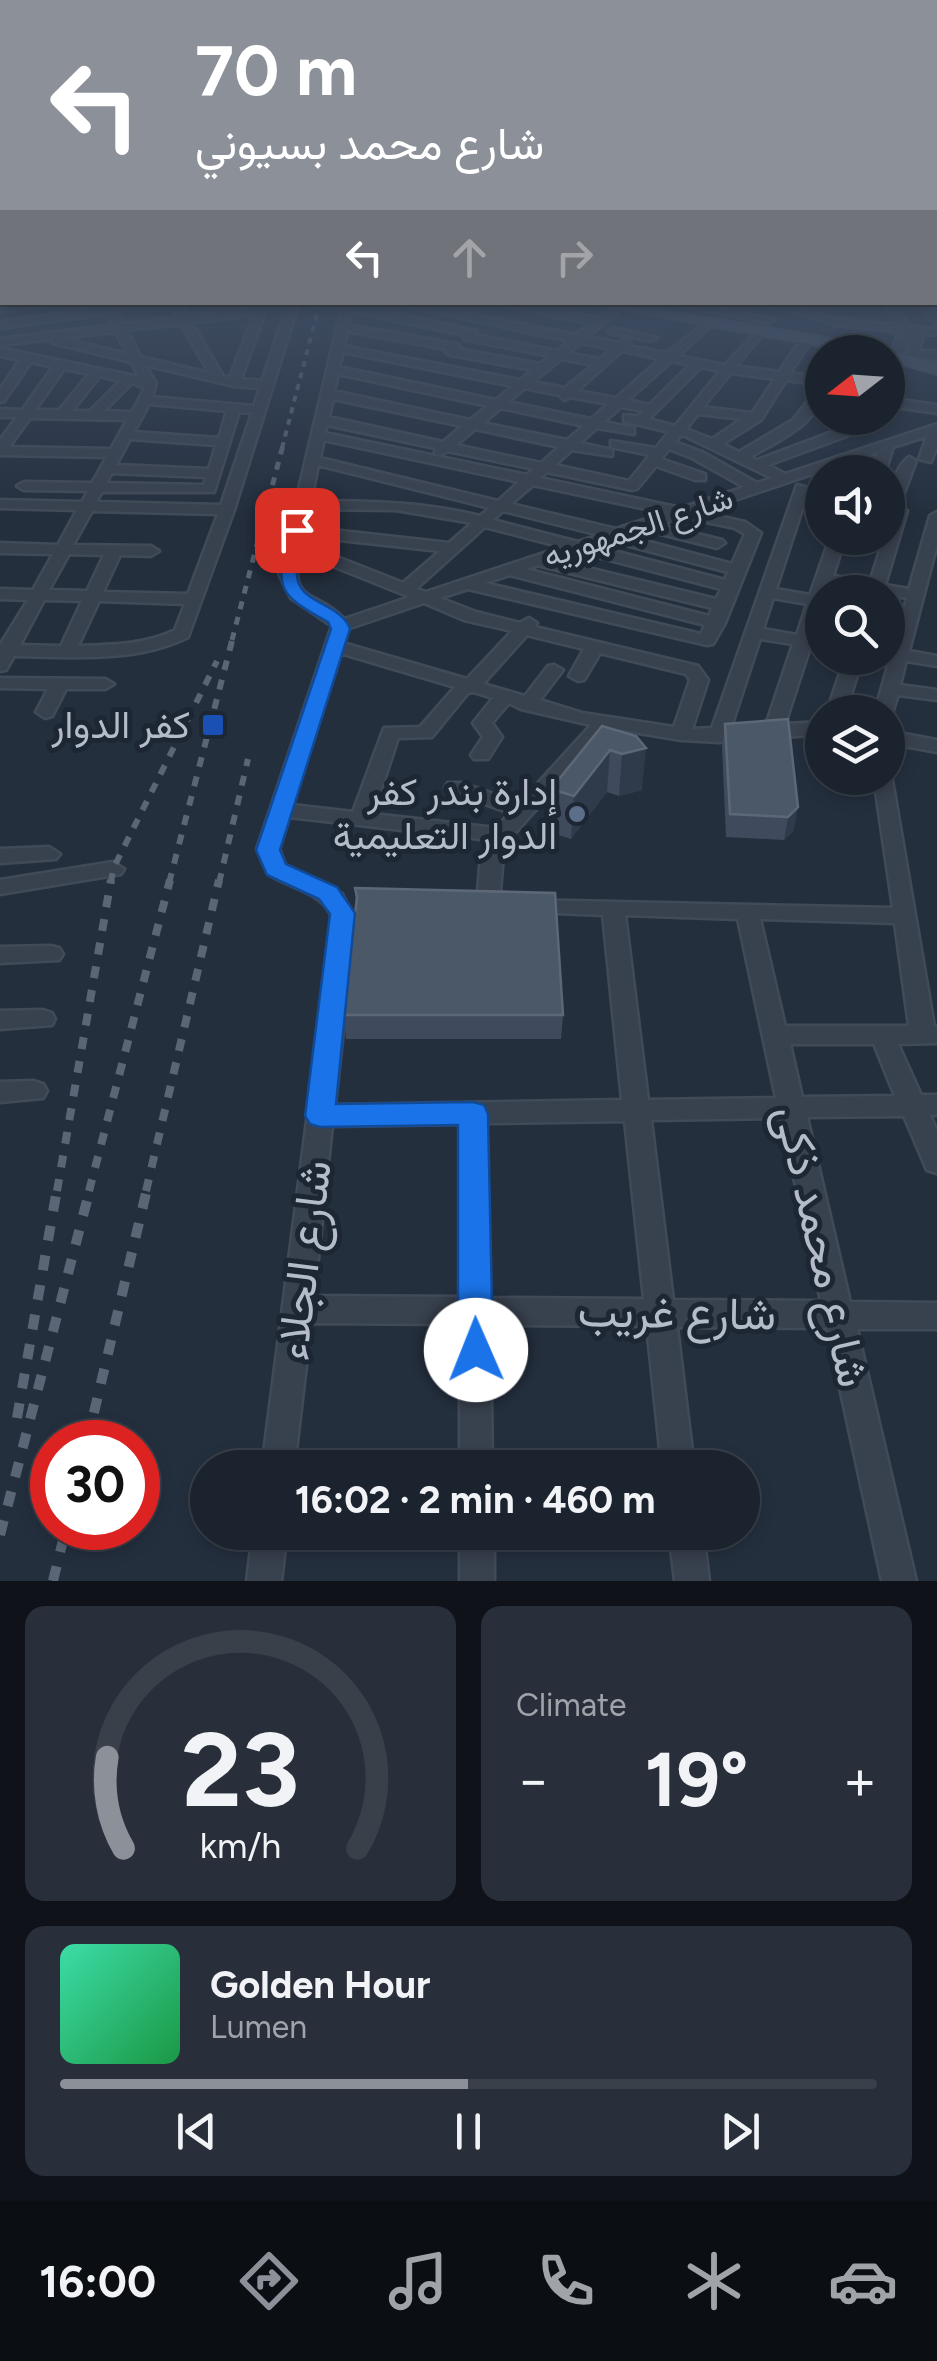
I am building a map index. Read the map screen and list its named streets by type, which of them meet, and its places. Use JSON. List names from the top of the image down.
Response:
{
  "streets": {
    "street": [
      "شارع الجمهوريه",
      "شارع محمد ذكى",
      "شارع الجلاء",
      "شارع غريب"
    ]
  },
  "crossings": [
    ["شارع الجمهوريه", "شارع الجلاء"],
    ["شارع محمد ذكى", "شارع غريب"],
    ["شارع الجلاء", "شارع غريب"]
  ],
  "places": {
    "transit": ["كفر الدوار"],
    "other": ["إدارة بندر كفر الدوار التعليمية"]
  },
  "north": "left",
  "page": {
    "turn": ["70 m", "شارع محمد بسيوني"],
    "limit": "30",
    "trip": "16:02 · 2 min · 460 m",
    "tile": "Climate",
    "heat": ["−", "19°", "+"],
    "song": ["Golden Hour", "Lumen"],
    "tabs": "16:00",
    "gauge": ["23", "km/h"]
  }
}
